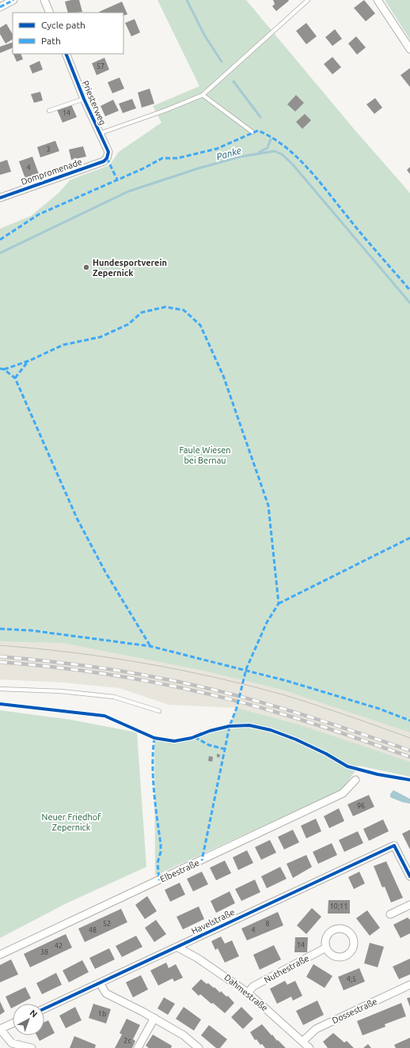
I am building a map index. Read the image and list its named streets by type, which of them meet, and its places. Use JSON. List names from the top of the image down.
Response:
{
  "streets": {
    "street": [
      "Priesterweg",
      "Dompromenade",
      "Elbestraße",
      "Havelstraße",
      "Nuthestraße",
      "Dahmestraße",
      "Dossestraße"
    ]
  },
  "crossings": [
    ["Priesterweg", "Dompromenade"],
    ["Havelstraße", "Dahmestraße"],
    ["Nuthestraße", "Dahmestraße"],
    ["Dahmestraße", "Dossestraße"]
  ],
  "water": ["Panke"],
  "parks": ["Faule Wiesen bei Bernau", "Neuer Friedhof Zepernick"],
  "places": ["Hundesportverein Zepernick"],
  "house_numbers": [
    "57",
    "14",
    "3",
    "4",
    "96",
    "10;11",
    "52",
    "8",
    "48",
    "4",
    "14",
    "42",
    "38",
    "4;5",
    "1b",
    "2c"
  ],
  "legend": ["Cycle path", "Path"],
  "north": "top right"
}
